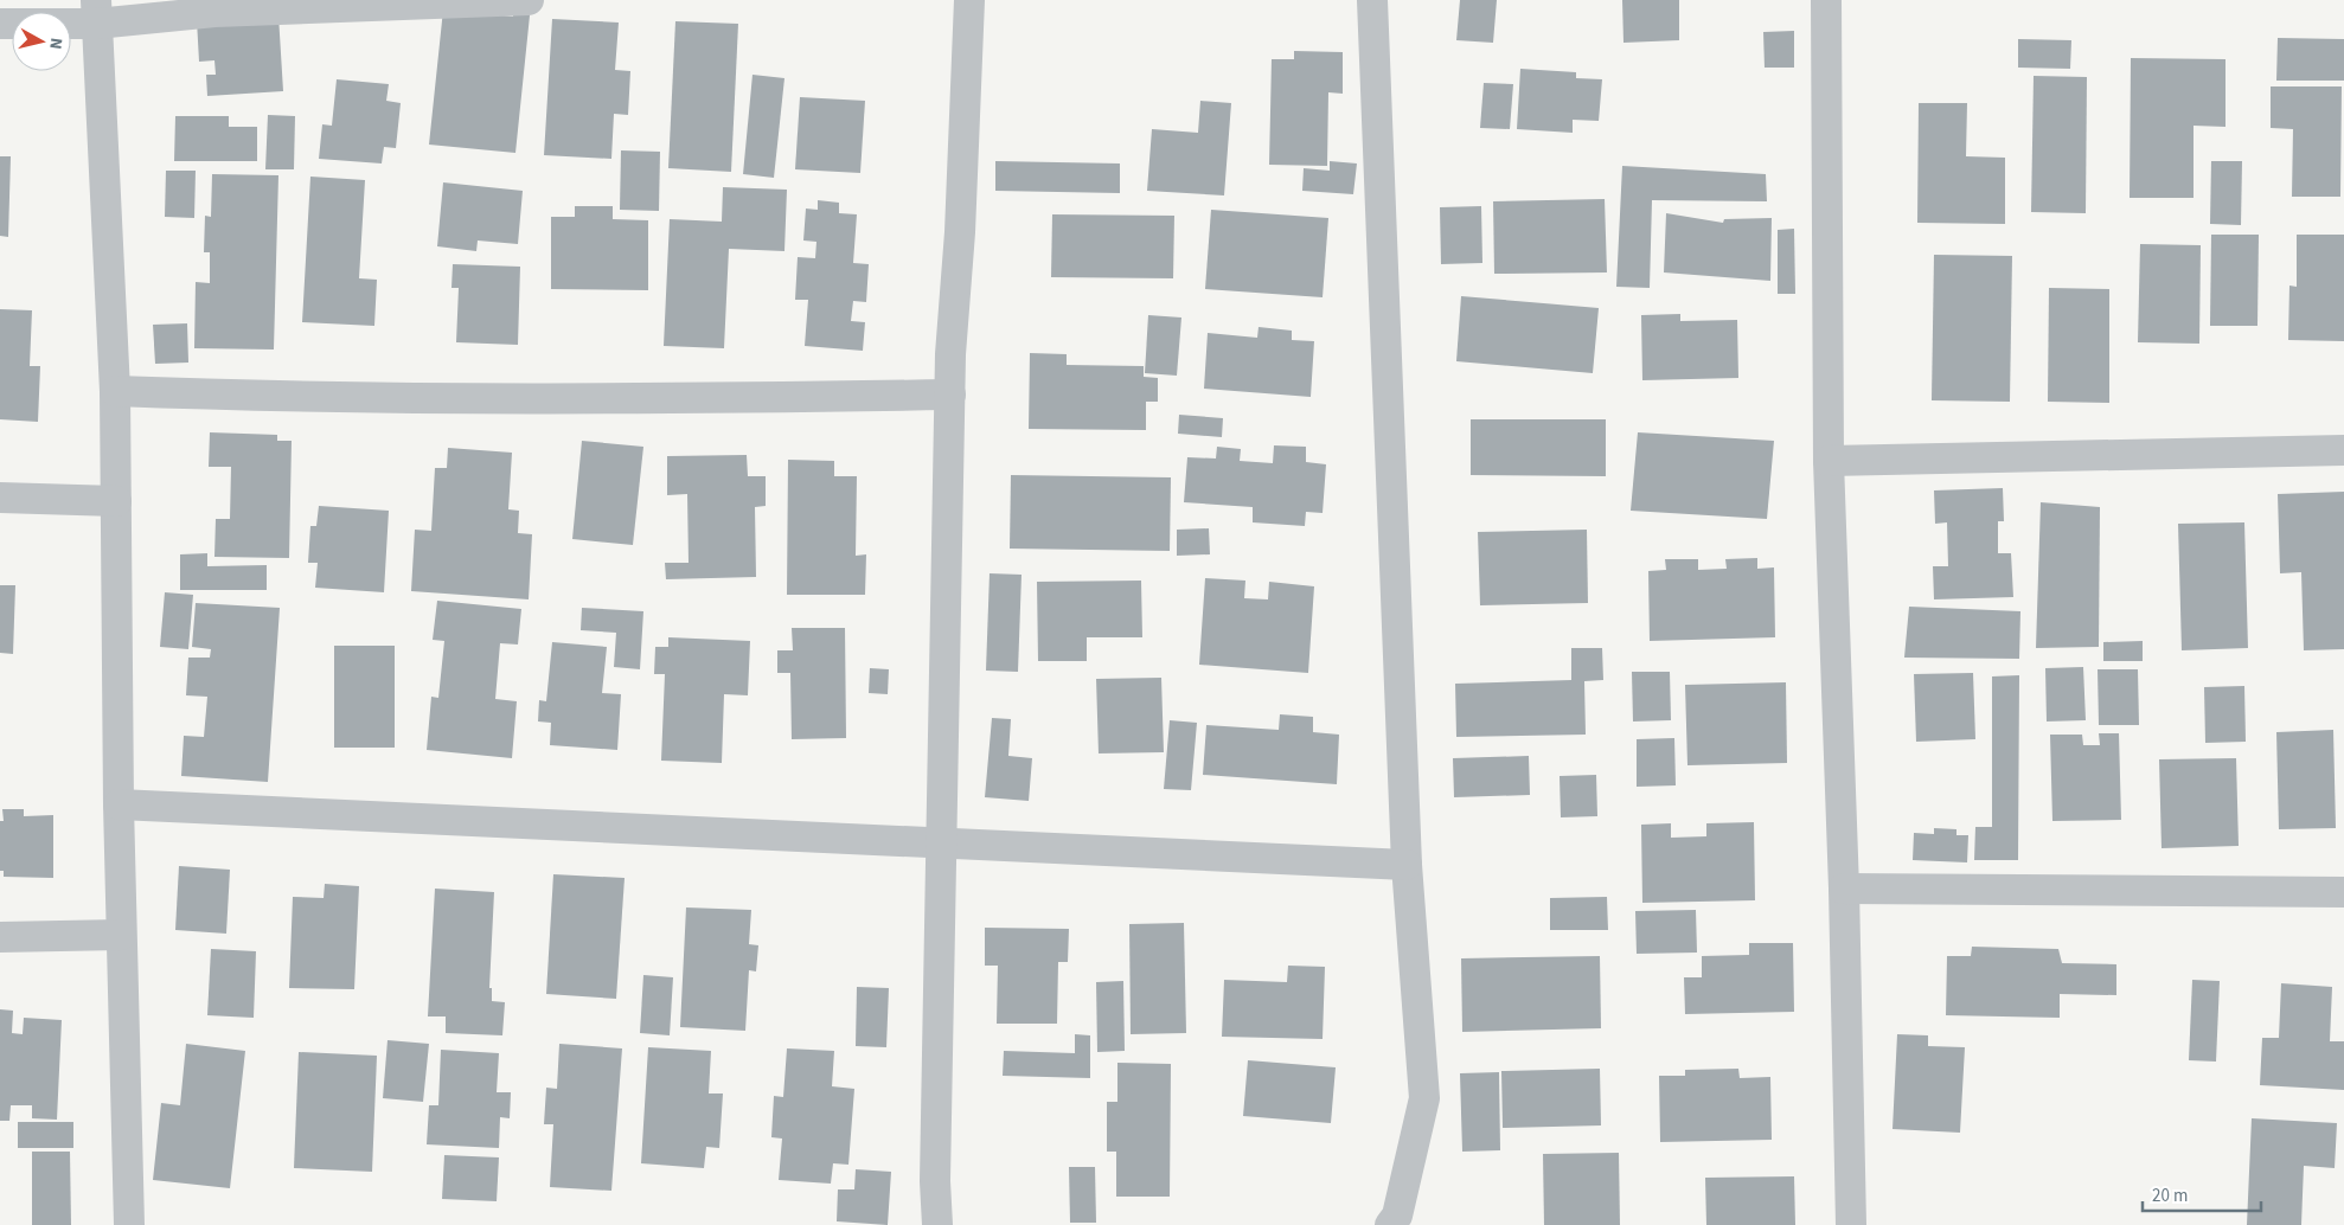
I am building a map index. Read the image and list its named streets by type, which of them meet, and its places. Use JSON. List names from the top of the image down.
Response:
{
  "scale_bar": "20 m",
  "north": "right"
}
